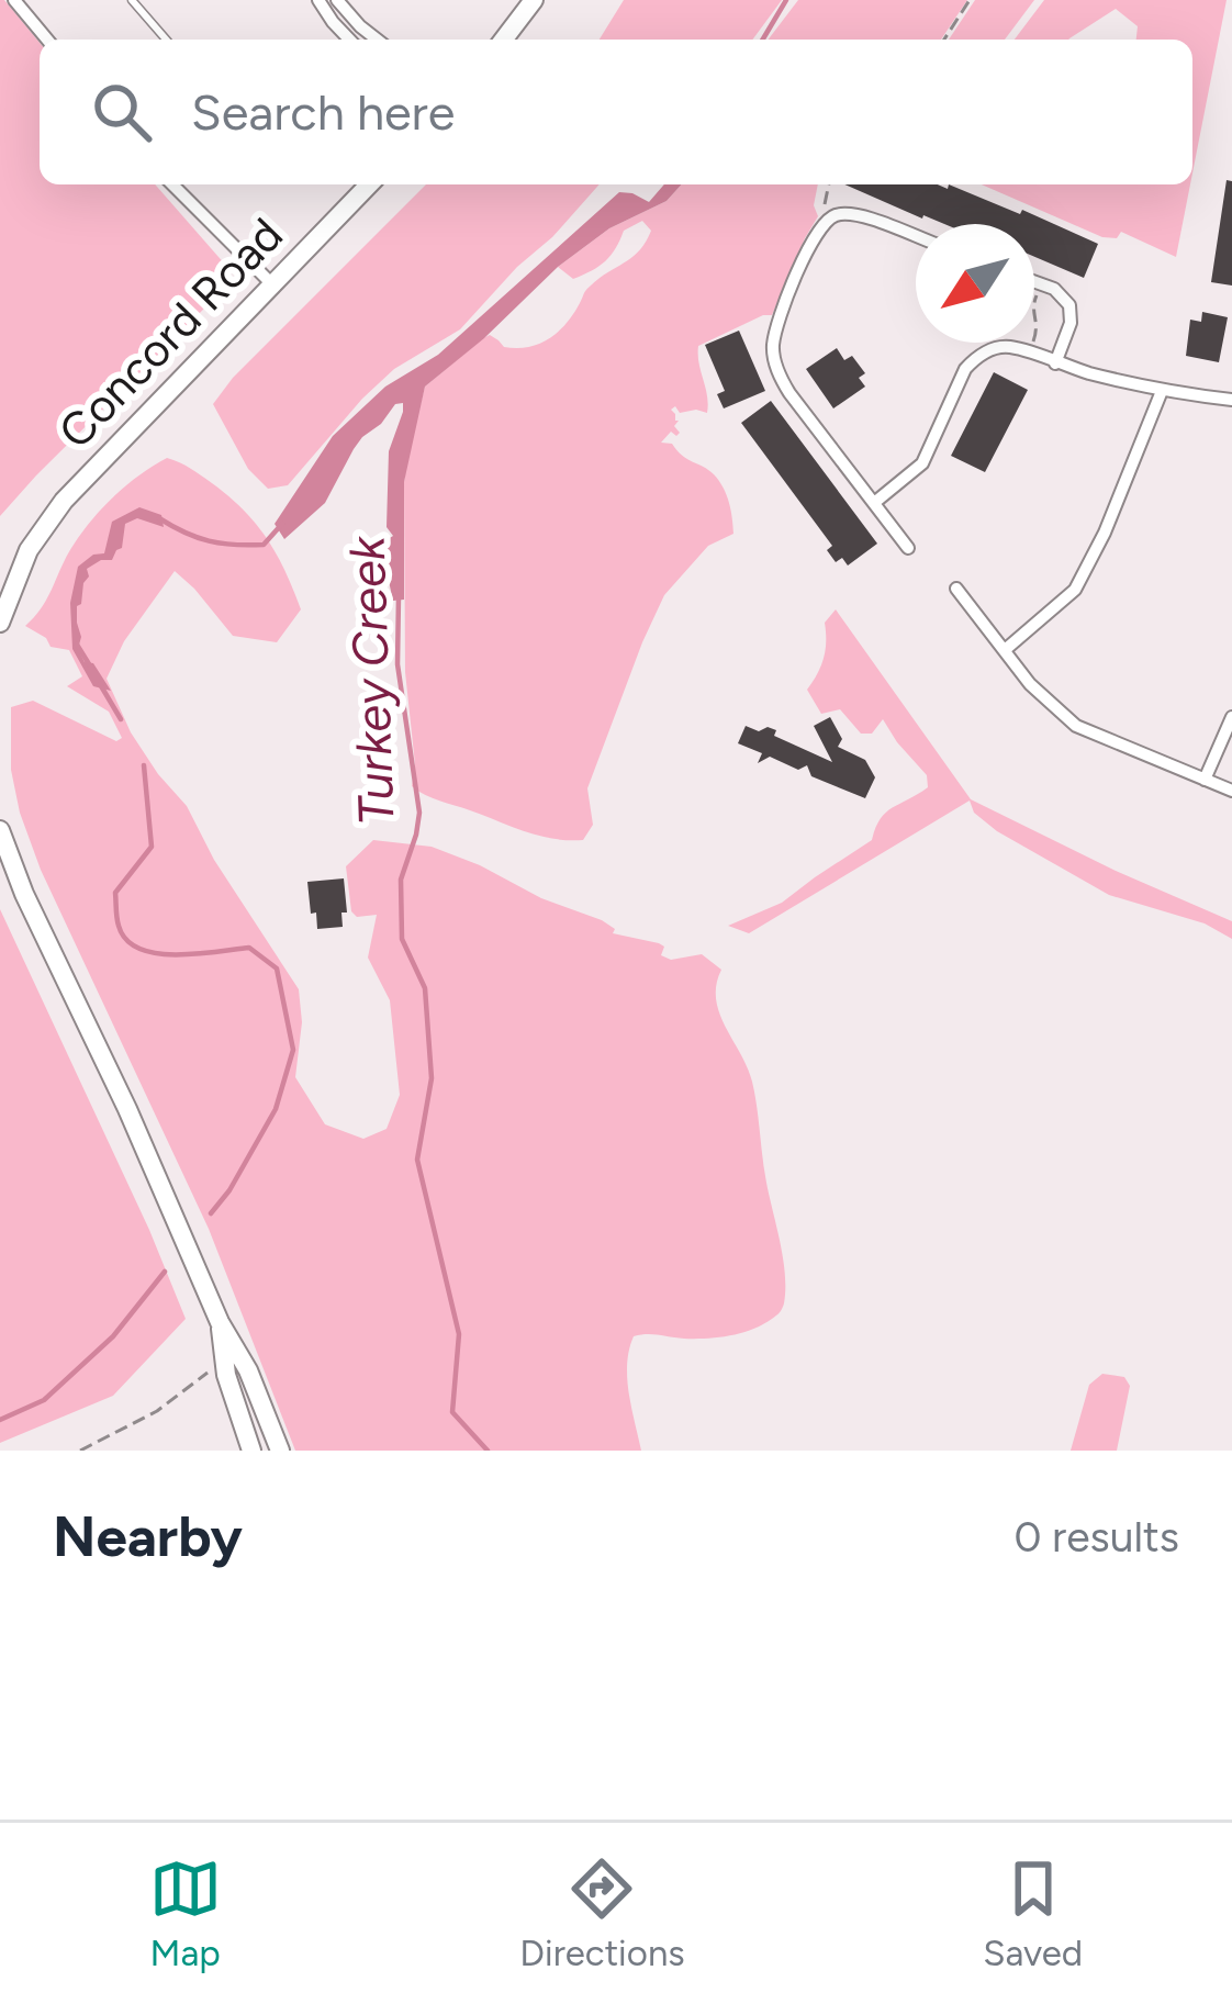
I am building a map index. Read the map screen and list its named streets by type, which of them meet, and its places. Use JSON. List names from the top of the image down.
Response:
{
  "streets": {
    "main road": ["Concord Road"]
  },
  "water": ["Turkey Creek"],
  "north": "bottom left",
  "page": {
    "search": "Search here",
    "heading": ["Nearby", "0 results"],
    "nav": ["Map", "Directions", "Saved"]
  }
}
